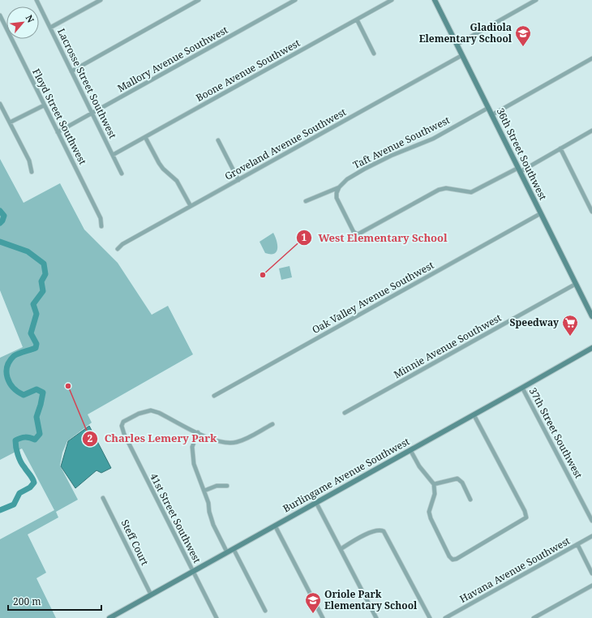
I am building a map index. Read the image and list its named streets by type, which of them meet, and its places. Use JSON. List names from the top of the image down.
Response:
{
  "streets": {
    "street": [
      "Mallory Avenue Southwest",
      "Boone Avenue Southwest",
      "Lacrosse Street Southwest",
      "Floyd Street Southwest",
      "Taft Avenue Southwest",
      "Groveland Avenue Southwest",
      "36th Street Southwest",
      "Oak Valley Avenue Southwest",
      "Minnie Avenue Southwest",
      "37th Street Southwest",
      "Burlingame Avenue Southwest",
      "41st Street Southwest",
      "Steff Court",
      "Havana Avenue Southwest"
    ]
  },
  "crossings": [
    ["Mallory Avenue Southwest", "Lacrosse Street Southwest"],
    ["Mallory Avenue Southwest", "Floyd Street Southwest"],
    ["Boone Avenue Southwest", "Lacrosse Street Southwest"],
    ["Taft Avenue Southwest", "36th Street Southwest"],
    ["Groveland Avenue Southwest", "36th Street Southwest"],
    ["36th Street Southwest", "Oak Valley Avenue Southwest"],
    ["36th Street Southwest", "Minnie Avenue Southwest"],
    ["37th Street Southwest", "Burlingame Avenue Southwest"],
    ["Burlingame Avenue Southwest", "41st Street Southwest"],
    ["Burlingame Avenue Southwest", "Steff Court"]
  ],
  "places": {
    "school or university": ["Gladiola Elementary School", "Oriole Park Elementary School"],
    "other": ["West Elementary School", "Charles Lemery Park"],
    "supermarket": ["Speedway"]
  },
  "scale_bar": "200 m",
  "north": "top right"
}
